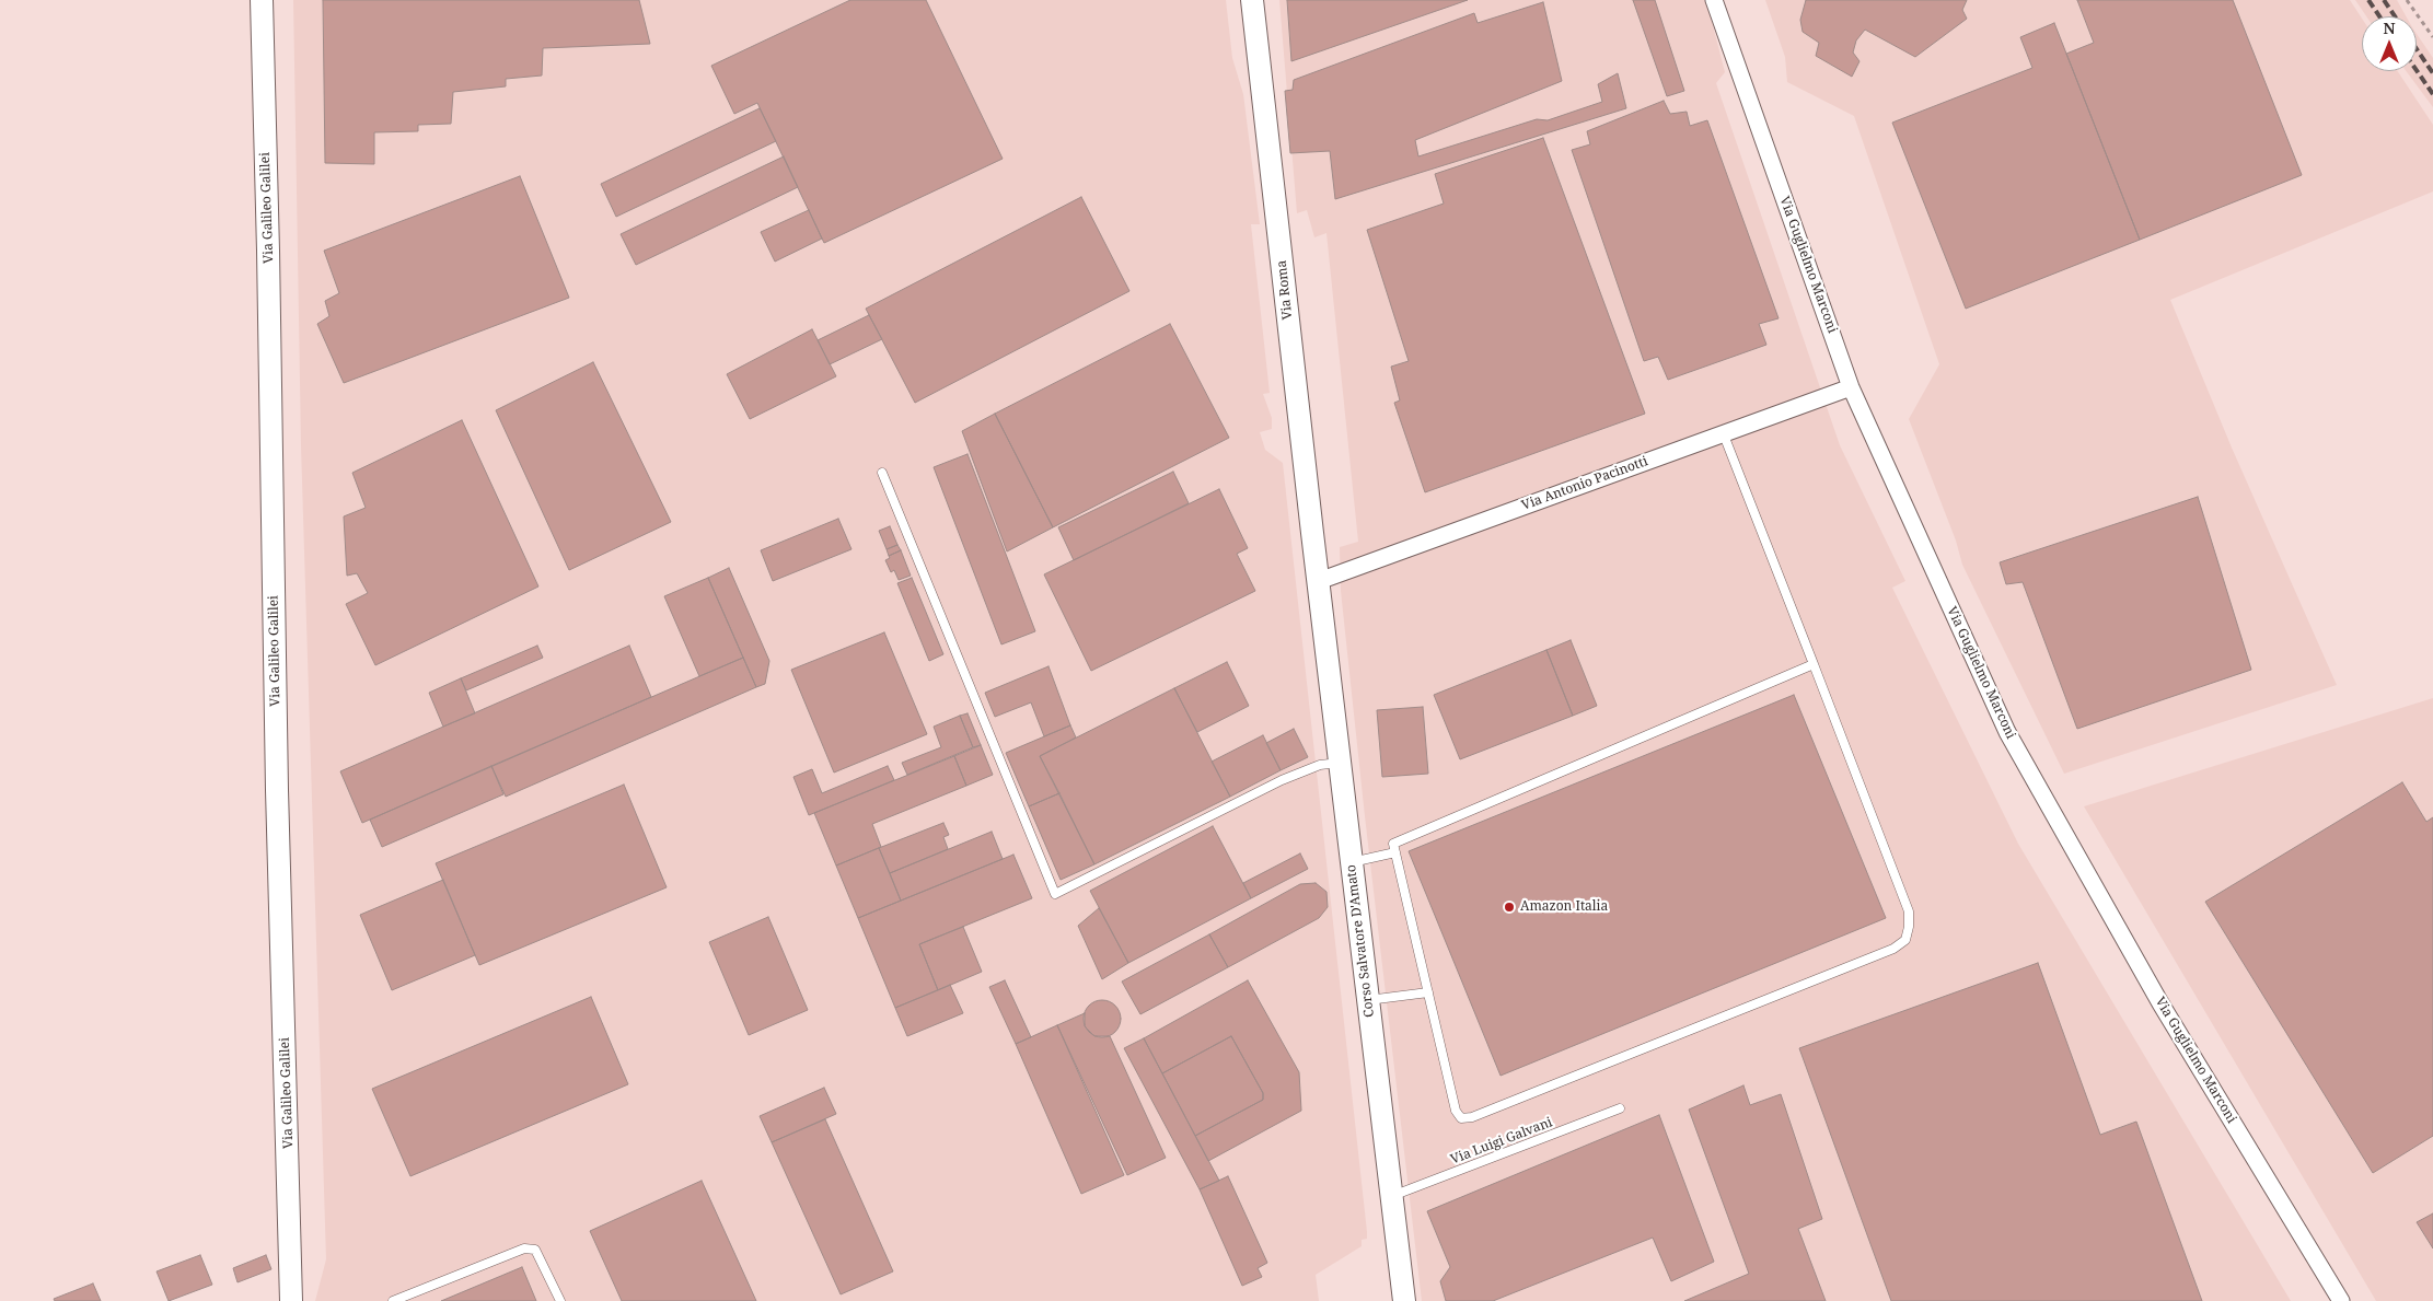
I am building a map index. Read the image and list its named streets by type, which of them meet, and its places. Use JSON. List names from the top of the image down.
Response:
{
  "streets": {
    "street": [
      "Via Galileo Galilei",
      "Via Guglielmo Marconi",
      "Via Roma",
      "Via Antonio Pacinotti",
      "Corso Salvatore D'Amato"
    ],
    "lane": ["Via Luigi Galvani"]
  },
  "crossings": [
    ["Via Guglielmo Marconi", "Via Antonio Pacinotti"],
    ["Via Roma", "Via Antonio Pacinotti"],
    ["Via Roma", "Corso Salvatore D'Amato"],
    ["Via Antonio Pacinotti", "Corso Salvatore D'Amato"],
    ["Corso Salvatore D'Amato", "Via Luigi Galvani"]
  ],
  "places": ["Amazon Italia"],
  "north": "top"
}
